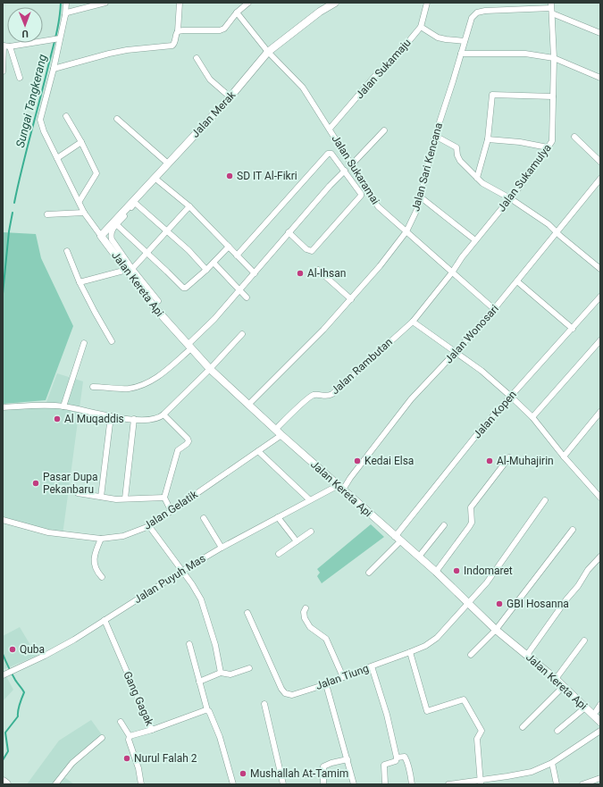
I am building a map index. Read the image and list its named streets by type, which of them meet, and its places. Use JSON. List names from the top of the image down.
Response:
{
  "streets": {
    "street": [
      "Jalan Sukamaju",
      "Jalan Merak",
      "Jalan Sari Kencana",
      "Jalan Sukaramai",
      "Jalan Sukamulya",
      "Jalan Kereta Api",
      "Jalan Wonosari",
      "Jalan Rambutan",
      "Jalan Kopen",
      "Jalan Gelatik",
      "Jalan Puyuh Mas",
      "Jalan Tiung",
      "Gang Gagak"
    ]
  },
  "crossings": [
    ["Jalan Sukamaju", "Jalan Sukaramai"],
    ["Jalan Merak", "Jalan Sukaramai"],
    ["Jalan Merak", "Jalan Kereta Api"],
    ["Jalan Sari Kencana", "Jalan Sukaramai"],
    ["Jalan Sari Kencana", "Jalan Sukamulya"],
    ["Jalan Sari Kencana", "Jalan Kereta Api"],
    ["Jalan Sukaramai", "Jalan Sukamulya"],
    ["Jalan Sukaramai", "Jalan Wonosari"],
    ["Jalan Sukaramai", "Jalan Rambutan"],
    ["Jalan Sukamulya", "Jalan Rambutan"],
    ["Jalan Kereta Api", "Jalan Wonosari"],
    ["Jalan Kereta Api", "Jalan Rambutan"],
    ["Jalan Kereta Api", "Jalan Kopen"],
    ["Jalan Kereta Api", "Jalan Gelatik"],
    ["Jalan Kereta Api", "Jalan Puyuh Mas"],
    ["Jalan Kereta Api", "Jalan Tiung"],
    ["Jalan Wonosari", "Jalan Puyuh Mas"],
    ["Jalan Puyuh Mas", "Gang Gagak"]
  ],
  "water": ["Sungai Tangkerang"],
  "places": [
    "SD IT Al-Fikri",
    "Al-Ihsan",
    "Al Muqaddis",
    "Kedai Elsa",
    "Al-Muhajirin",
    "Pasar Dupa Pekanbaru",
    "Indomaret",
    "GBI Hosanna",
    "Quba",
    "Nurul Falah 2",
    "Mushallah At-Tamim"
  ],
  "north": "bottom"
}
